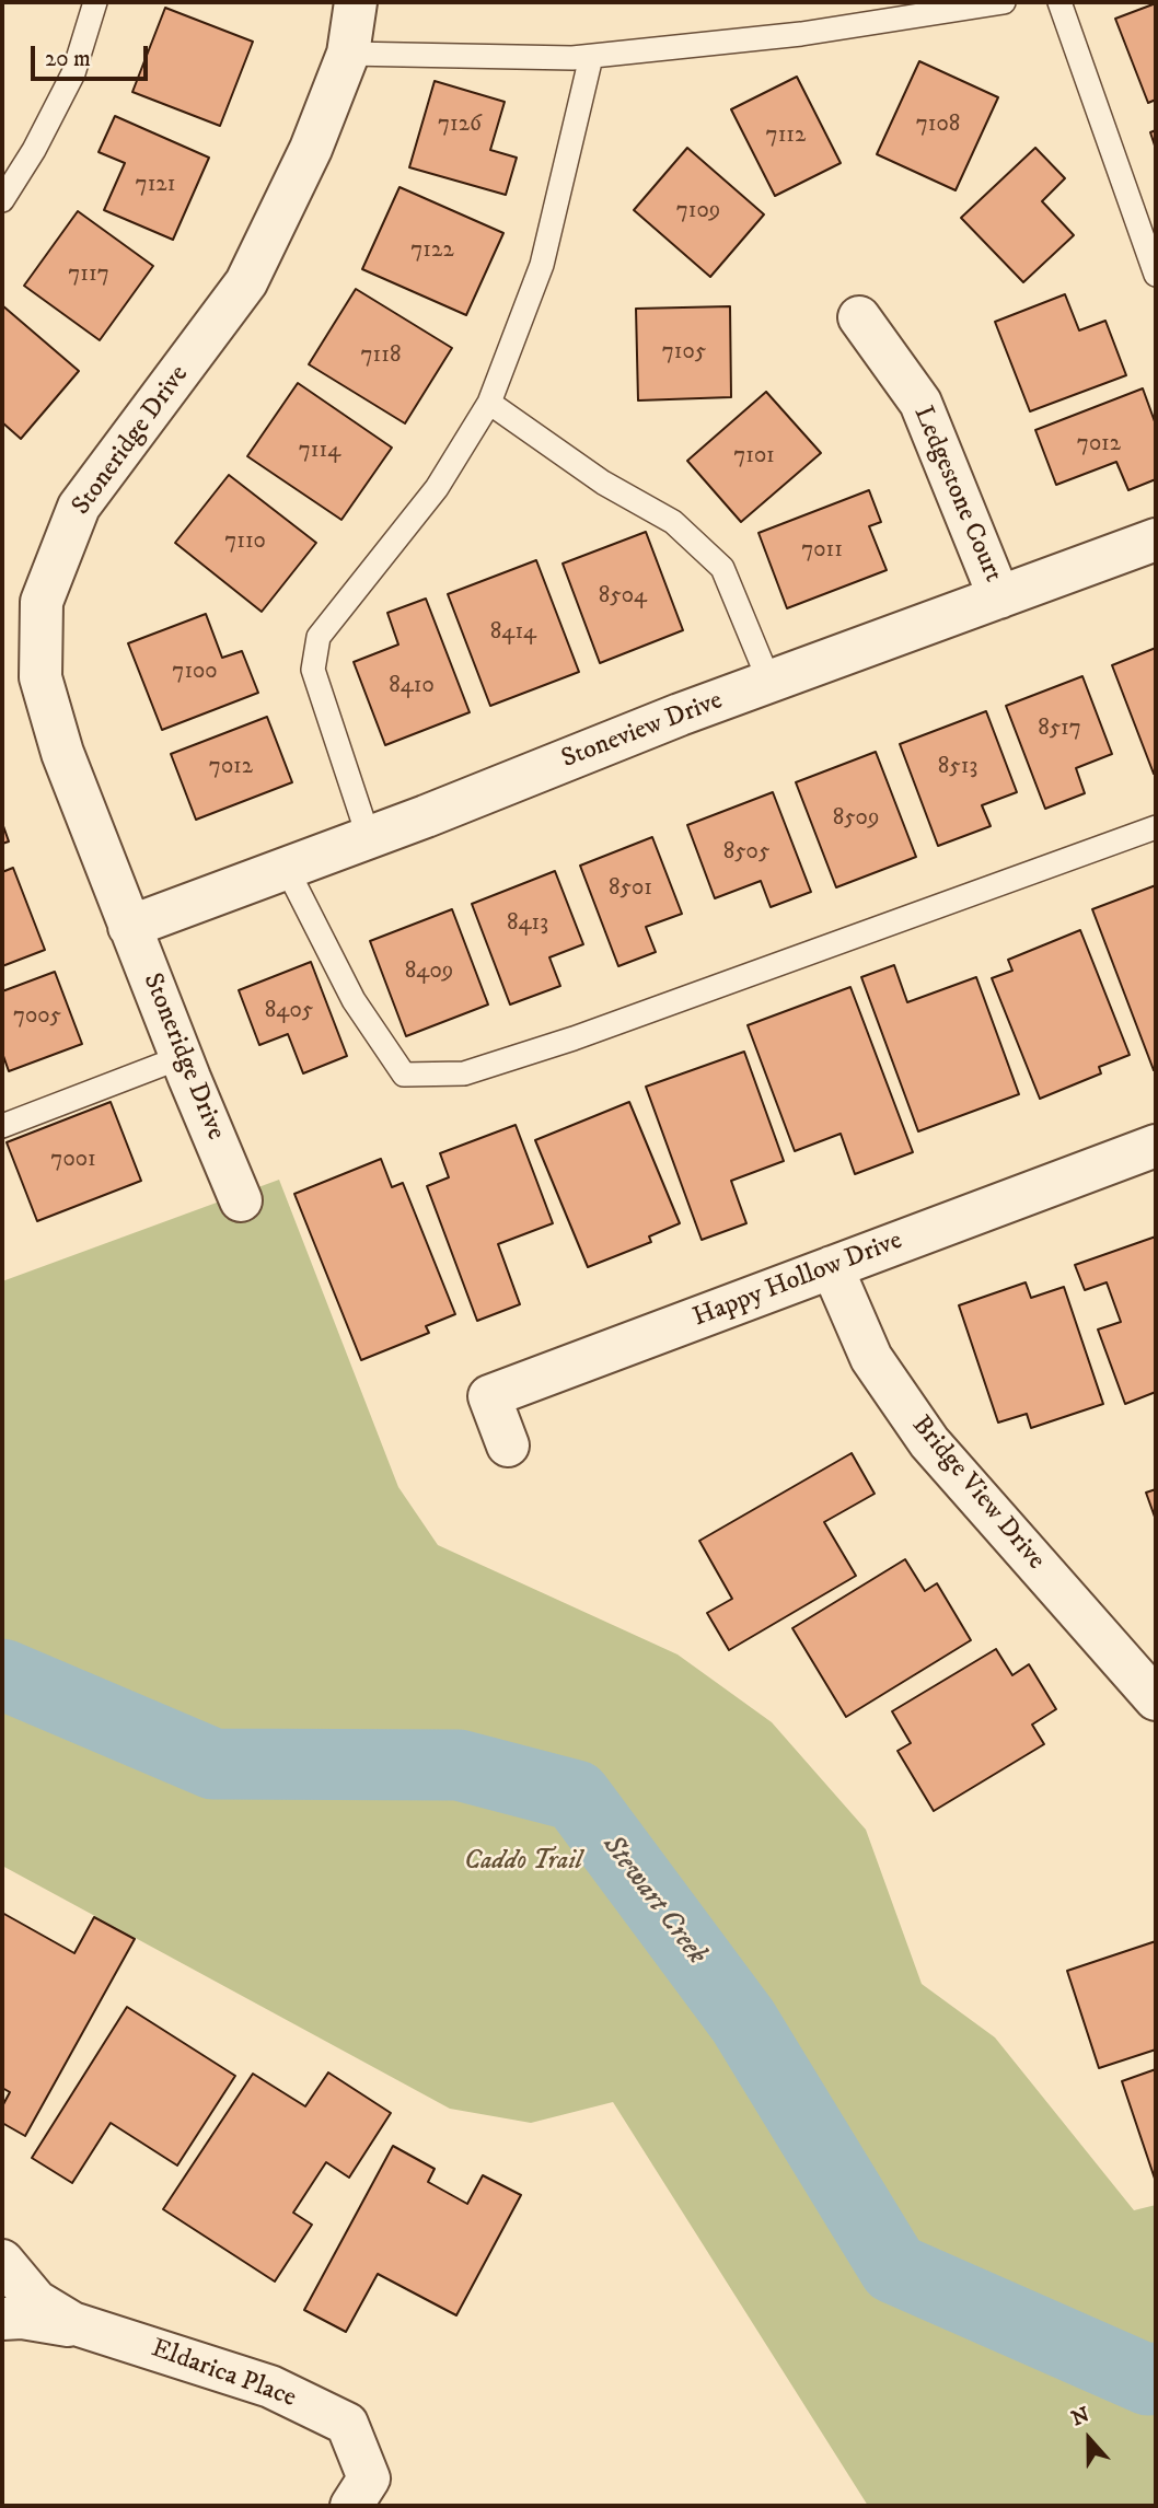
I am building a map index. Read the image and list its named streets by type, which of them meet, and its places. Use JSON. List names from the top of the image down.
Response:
{
  "streets": {
    "street": [
      "Stoneridge Drive",
      "Ledgestone Court",
      "Stoneview Drive",
      "Happy Hollow Drive",
      "Bridge View Drive",
      "Eldarica Place"
    ]
  },
  "crossings": [
    ["Stoneridge Drive", "Stoneview Drive"],
    ["Ledgestone Court", "Stoneview Drive"],
    ["Happy Hollow Drive", "Bridge View Drive"]
  ],
  "water": ["Stewart Creek"],
  "parks": ["Caddo Trail"],
  "house_numbers": [
    "7126",
    "7108",
    "7112",
    "7121",
    "7109",
    "7122",
    "7117",
    "7105",
    "7118",
    "7012",
    "7114",
    "7101",
    "7110",
    "7011",
    "8504",
    "8414",
    "7100",
    "8410",
    "8517",
    "7012",
    "8513",
    "8509",
    "8505",
    "8501",
    "8413",
    "8409",
    "8405",
    "7005",
    "7001"
  ],
  "scale_bar": "20 m",
  "north": "top"
}
